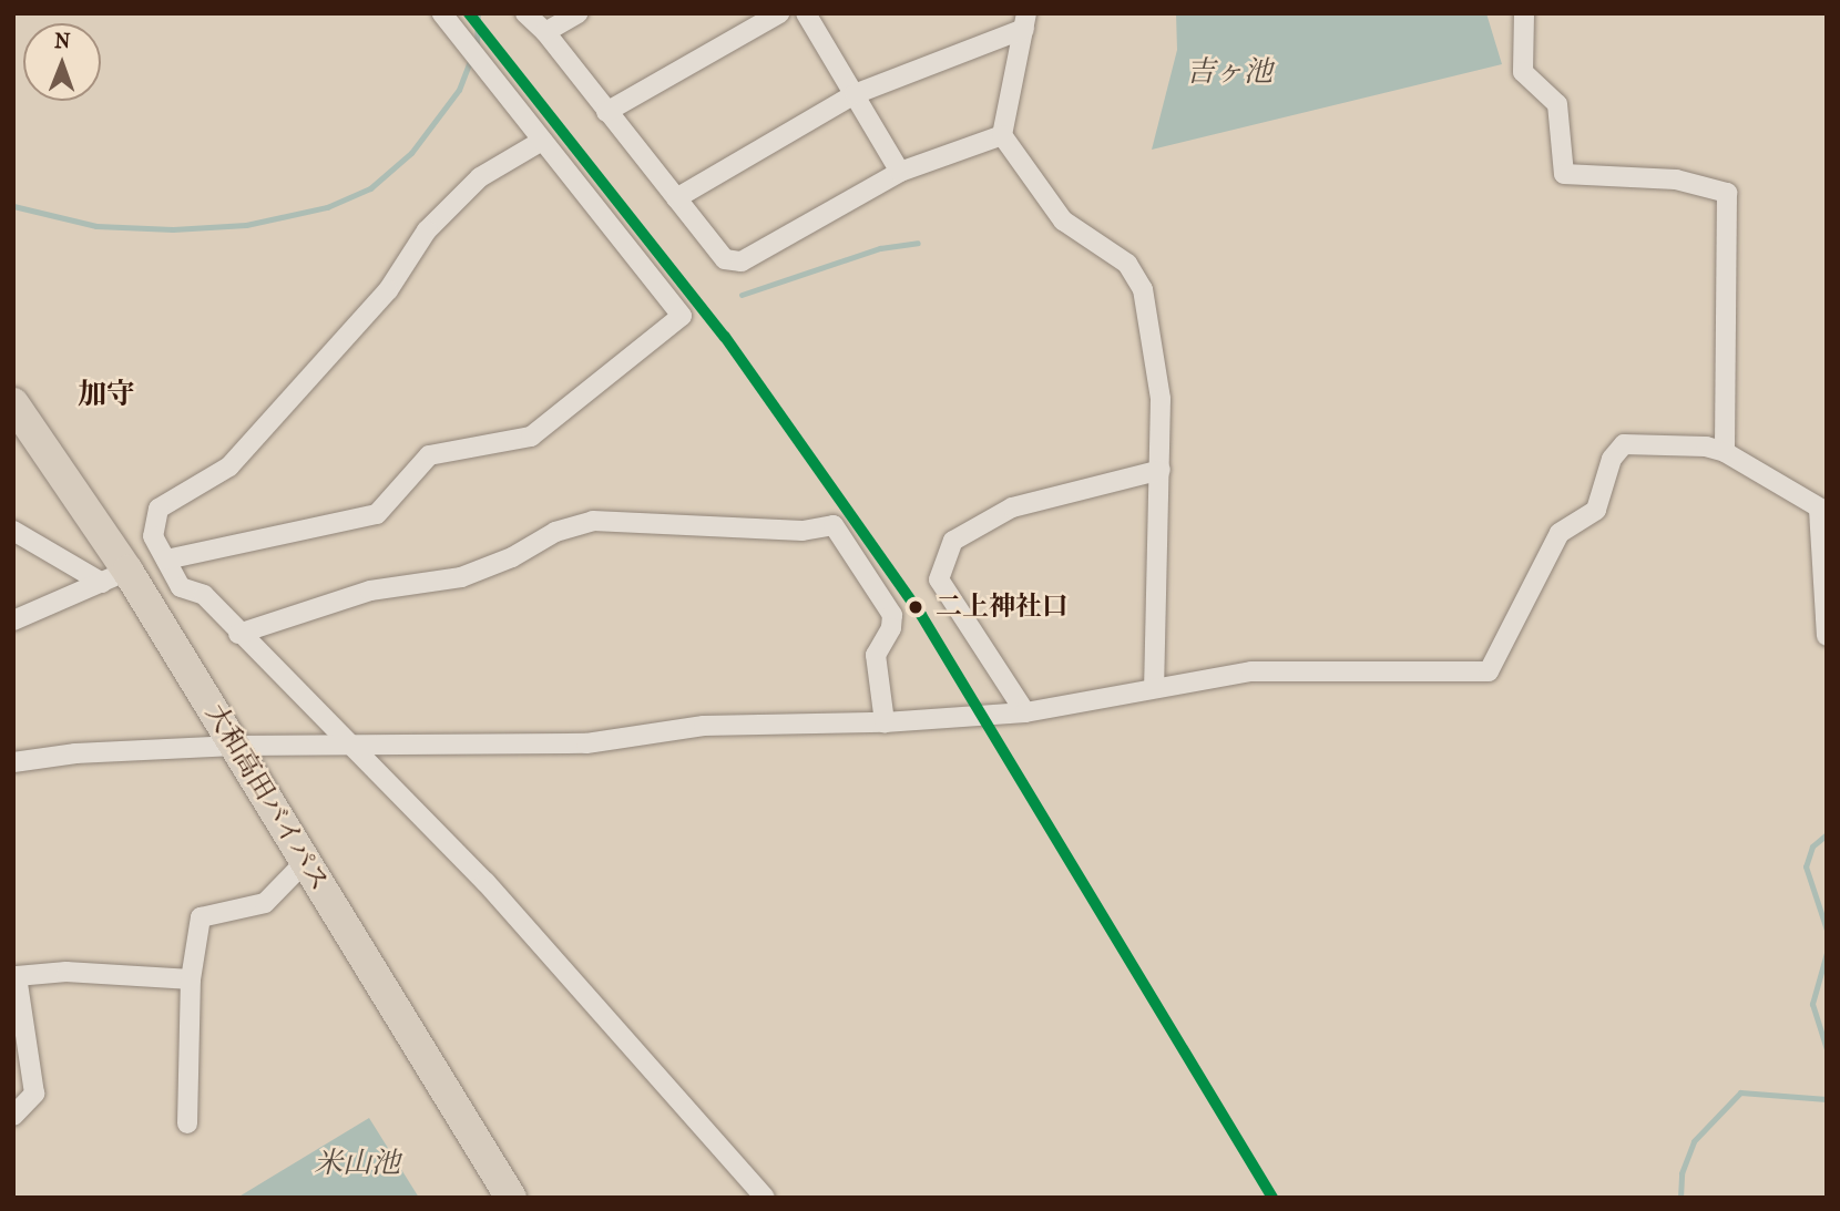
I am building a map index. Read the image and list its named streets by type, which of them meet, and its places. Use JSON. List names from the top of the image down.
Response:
{
  "streets": {
    "highway": ["大和高田バイパス"]
  },
  "districts": ["加守"],
  "water": ["吉ヶ池", "米山池"],
  "places": ["二上神社口"],
  "north": "top"
}
